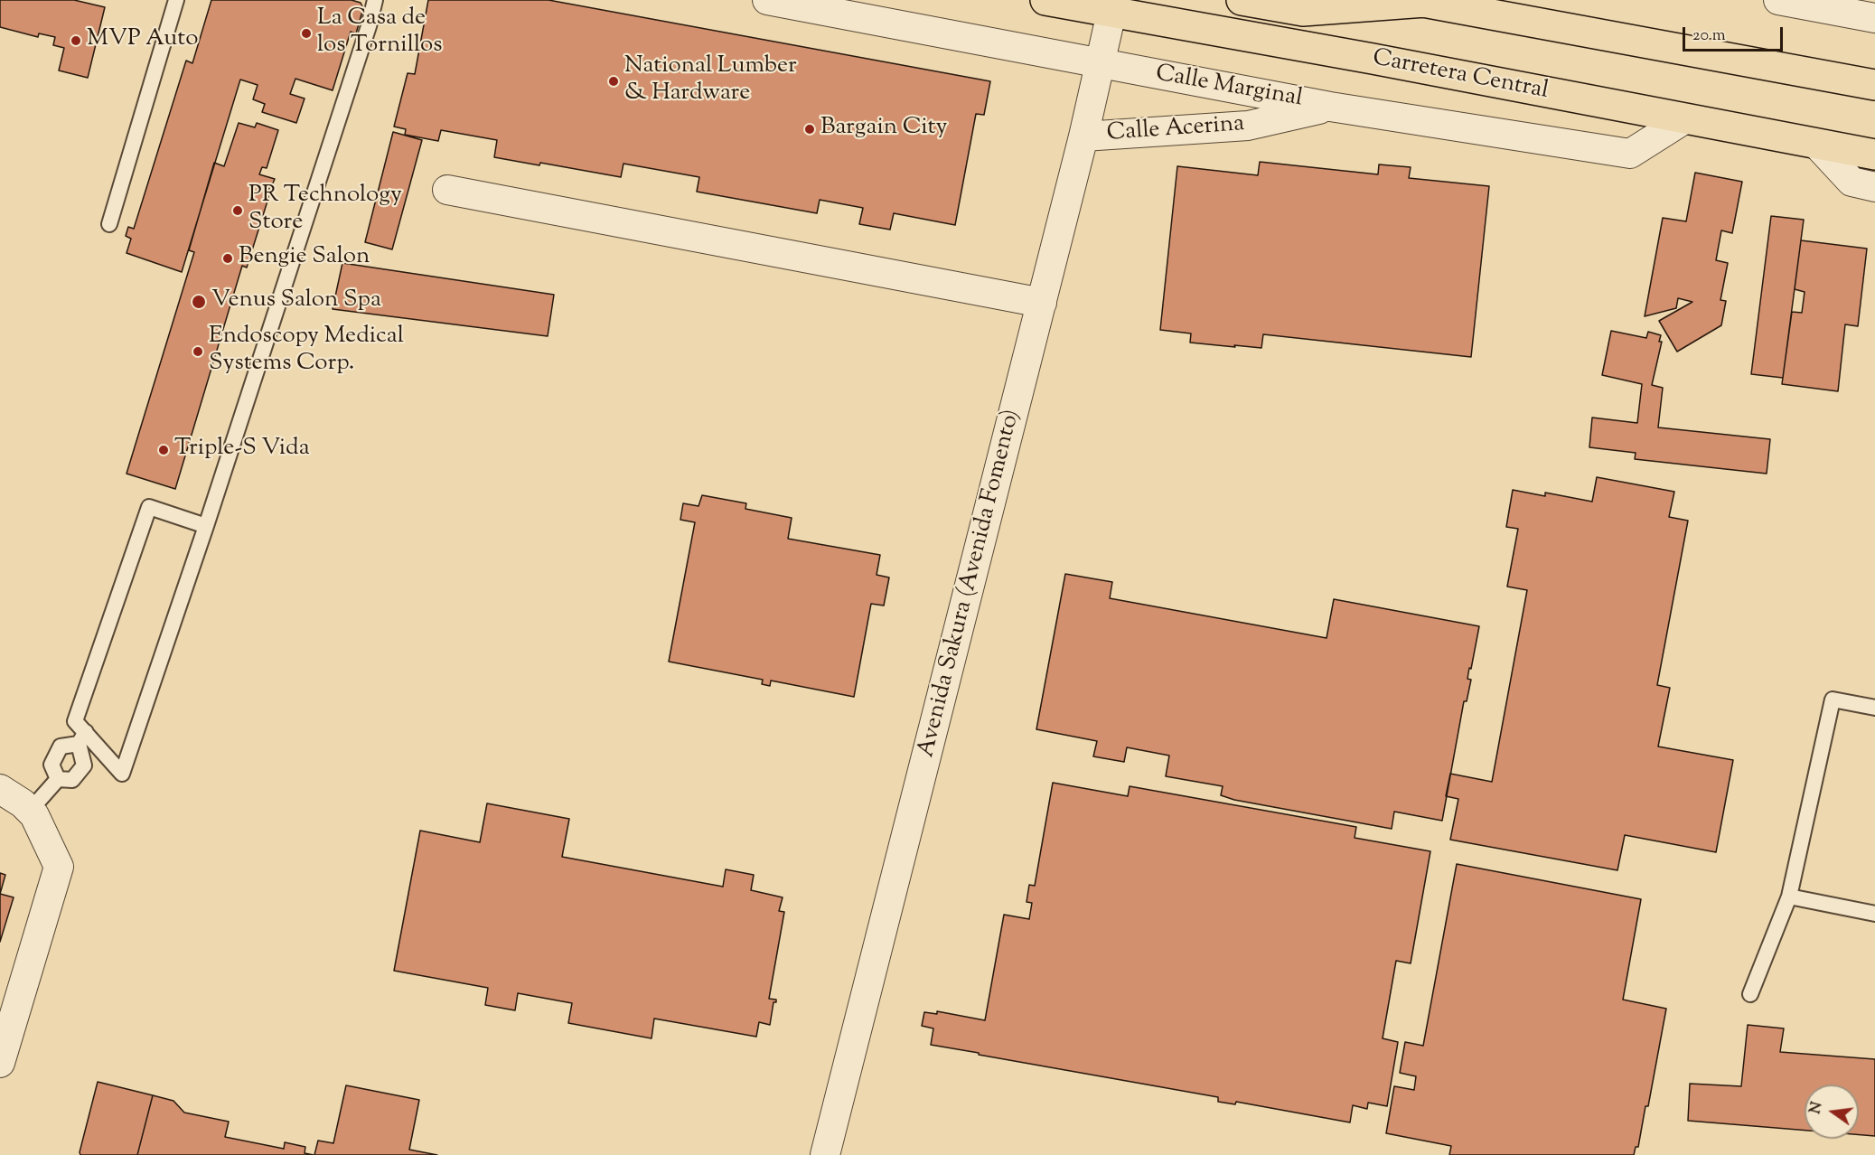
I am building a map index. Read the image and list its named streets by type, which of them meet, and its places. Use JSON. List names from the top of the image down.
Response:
{
  "streets": {
    "main road": ["Carretera Central"],
    "street": ["Calle Marginal", "Calle Acerina", "Avenida Sakura (Avenida Fomento)"]
  },
  "crossings": [
    ["Carretera Central", "Calle Marginal"],
    ["Carretera Central", "Avenida Sakura (Avenida Fomento)"],
    ["Calle Marginal", "Calle Acerina"],
    ["Calle Marginal", "Avenida Sakura (Avenida Fomento)"],
    ["Calle Acerina", "Avenida Sakura (Avenida Fomento)"]
  ],
  "places": [
    "La Casa de los Tornillos",
    "MVP Auto",
    "National Lumber & Hardware",
    "Bargain City",
    "PR Technology Store",
    "Bengie Salon",
    "Venus Salon Spa",
    "Endoscopy Medical Systems Corp.",
    "Triple-S Vida"
  ],
  "scale_bar": "20 m",
  "north": "left"
}
